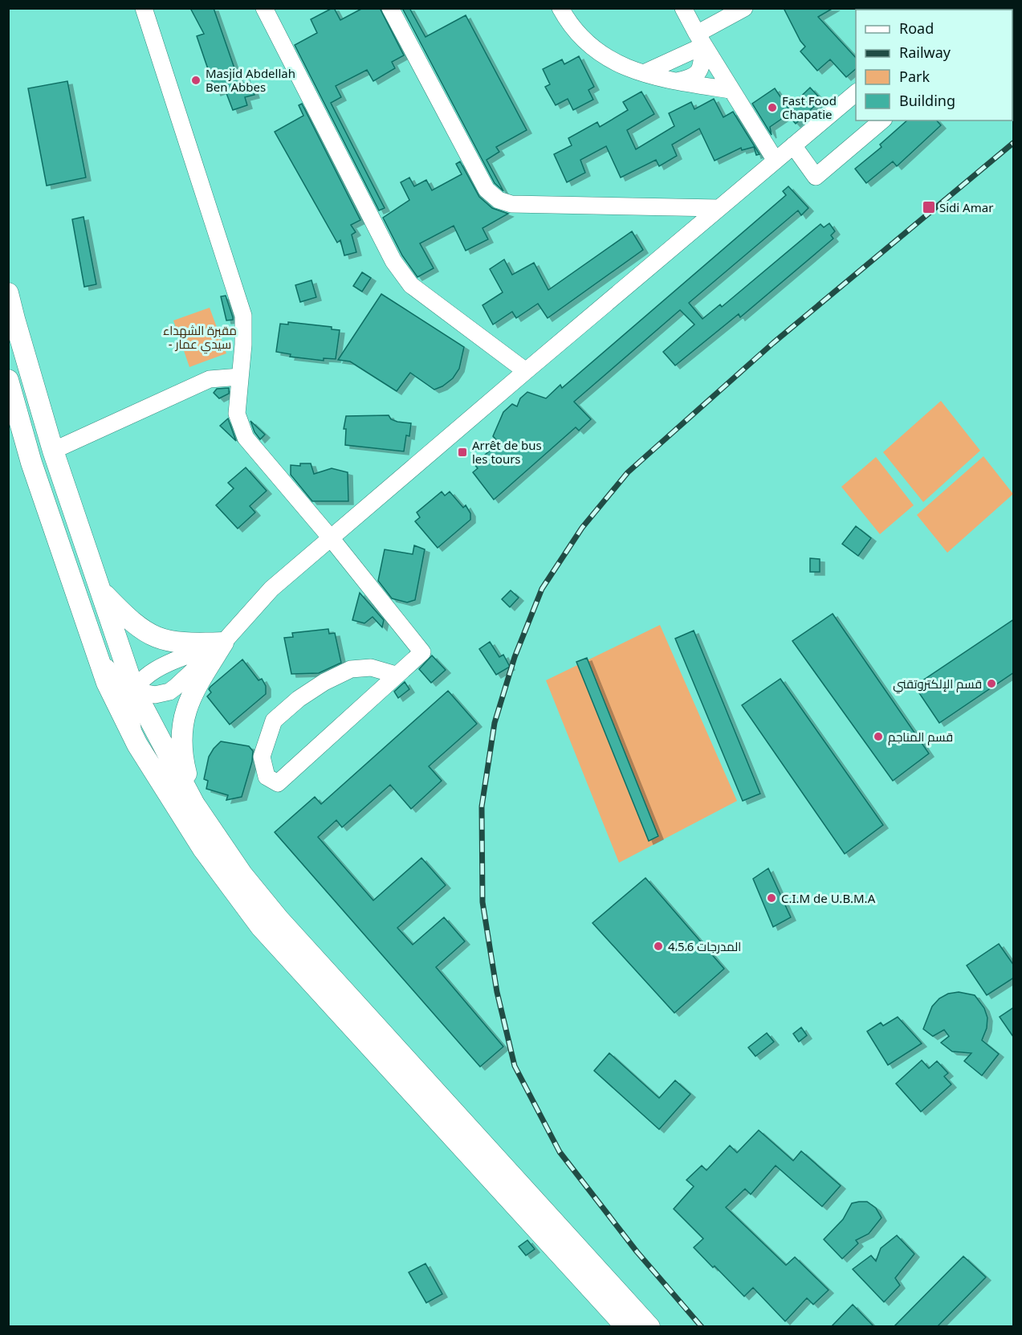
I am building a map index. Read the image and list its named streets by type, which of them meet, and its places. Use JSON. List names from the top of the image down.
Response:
{
  "parks": ["مقبرة الشهداء - سيدي عمار"],
  "places": {
    "other": [
      "Masjid Abdellah Ben Abbes",
      "Fast Food Chapatie",
      "قسم الإلكتروتقني",
      "قسم المناجم",
      "C.I.M de U.B.M.A",
      "المدرجات 4،5،6"
    ],
    "transit": ["Sidi Amar", "Arrêt de bus les tours"]
  },
  "legend": [
    "Road",
    "Railway",
    "Park",
    "Building"
  ]
}
